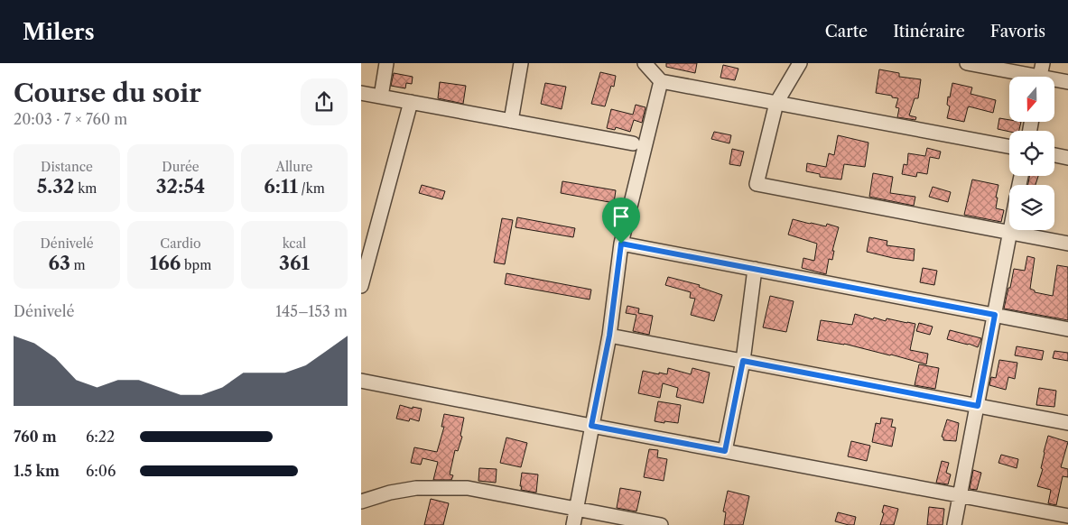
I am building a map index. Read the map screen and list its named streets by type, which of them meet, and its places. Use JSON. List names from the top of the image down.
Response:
{
  "north": "bottom",
  "page": {
    "header": "Milers",
    "nav": ["Carte", "Itinéraire", "Favoris"],
    "heading": ["Course du soir", "20:03 · 7 × 760 m"],
    "stats": [
      ["Distance", "5.32 km"],
      ["Durée", "32:54"],
      ["Allure", "6:11 /km"],
      ["Dénivelé", "63 m"],
      ["Cardio", "166 bpm"],
      ["kcal", "361"]
    ],
    "chart": ["Dénivelé", "145–153 m"],
    "list": [
      {
        "name": "760 m",
        "note": "6:22"
      },
      {
        "name": "1.5 km",
        "note": "6:06"
      }
    ]
  }
}
